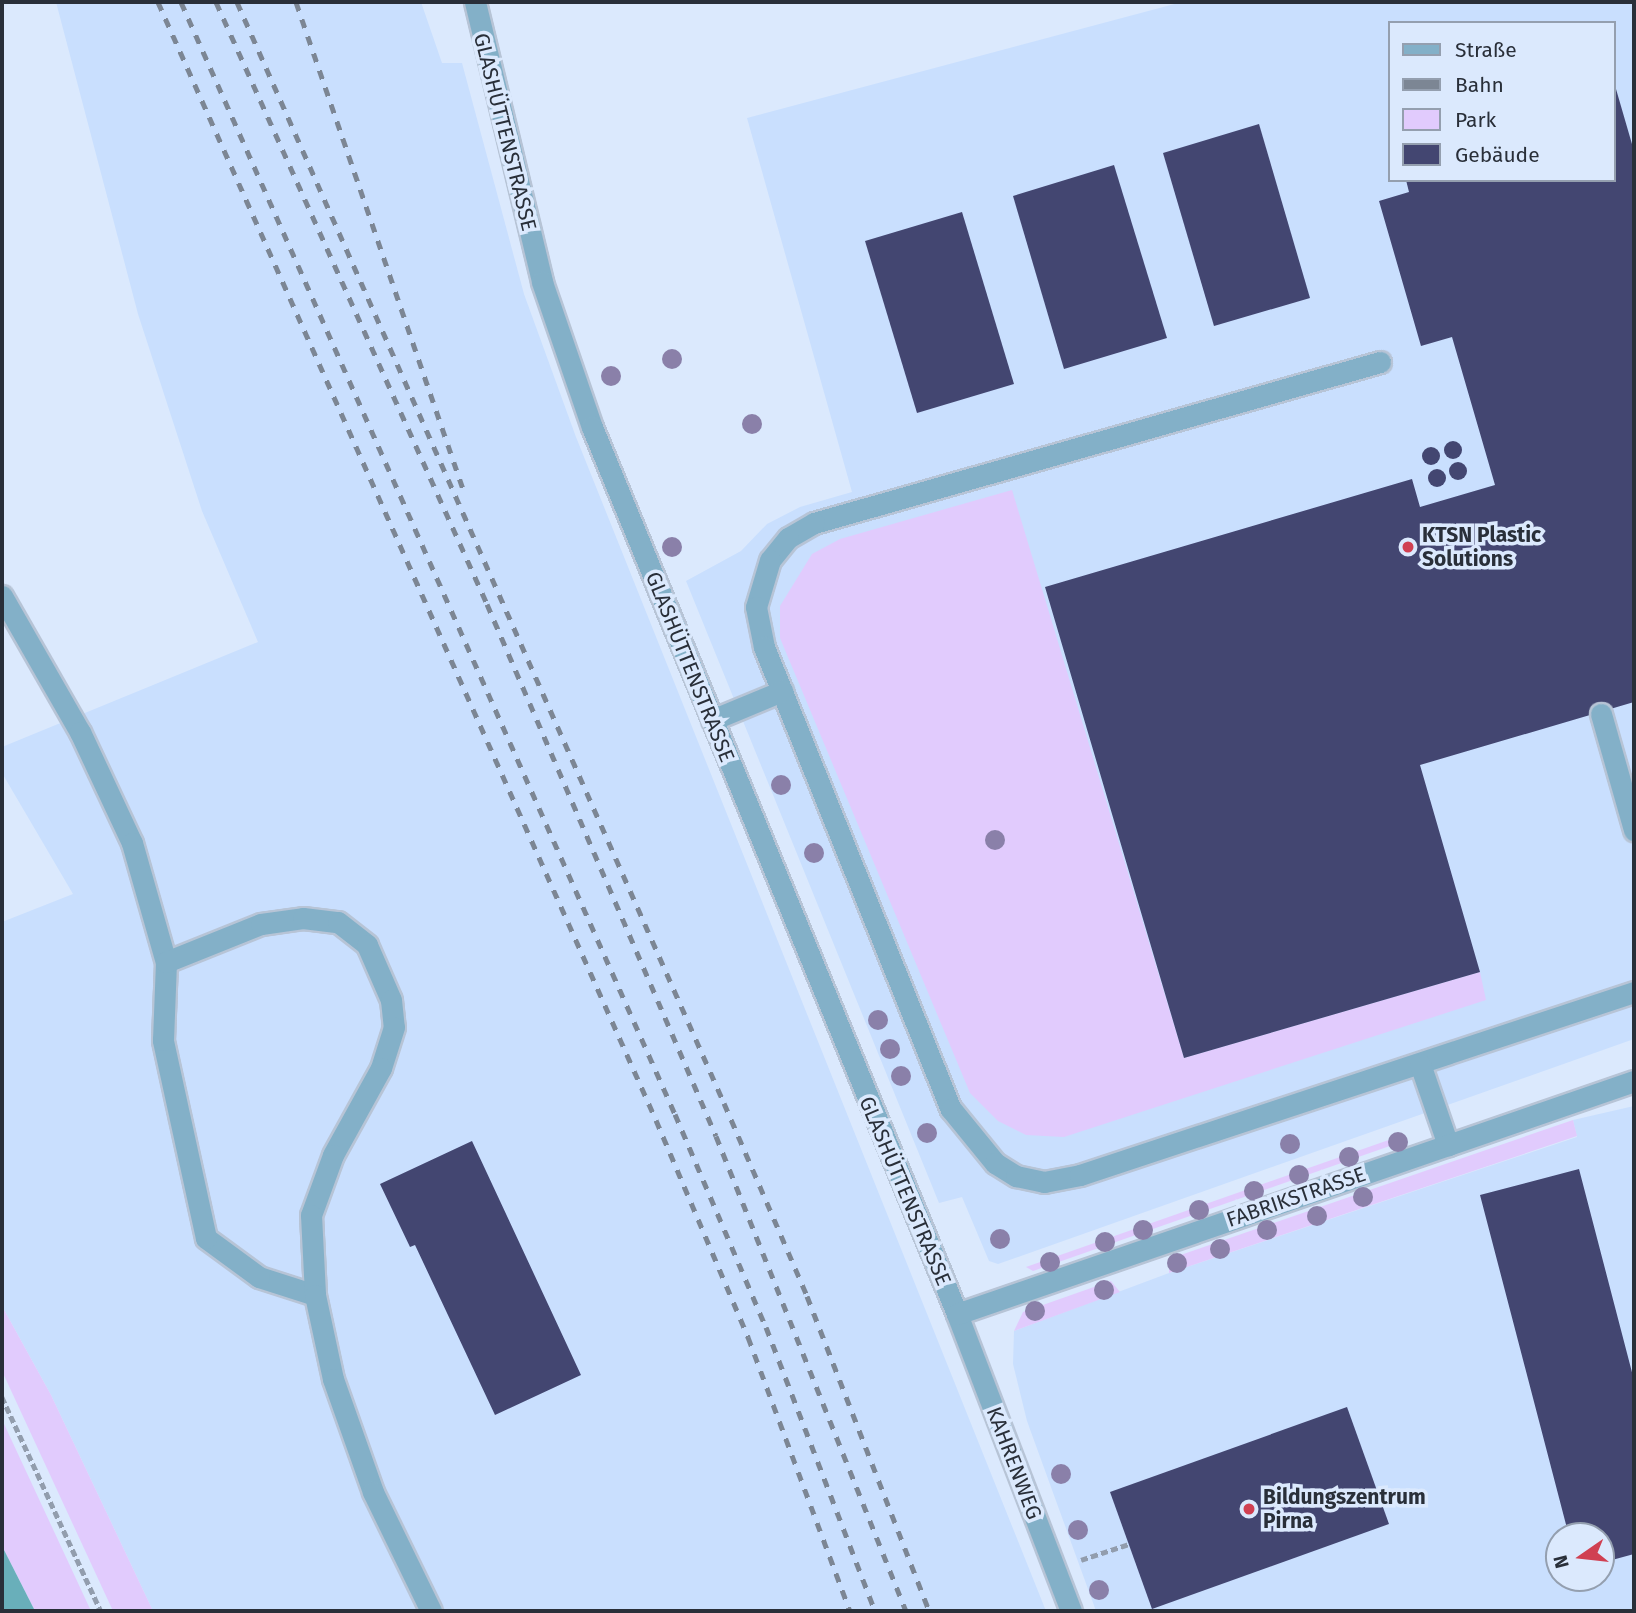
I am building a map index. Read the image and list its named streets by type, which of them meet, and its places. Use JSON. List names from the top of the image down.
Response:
{
  "streets": {
    "street": ["GLASHÜTTENSTRASSE", "FABRIKSTRASSE", "KAHRENWEG"]
  },
  "crossings": [
    ["GLASHÜTTENSTRASSE", "FABRIKSTRASSE"],
    ["GLASHÜTTENSTRASSE", "KAHRENWEG"],
    ["FABRIKSTRASSE", "KAHRENWEG"]
  ],
  "places": ["KTSN Plastic Solutions", "Bildungszentrum Pirna"],
  "legend": [
    "Straße",
    "Bahn",
    "Park",
    "Gebäude"
  ],
  "north": "left"
}
